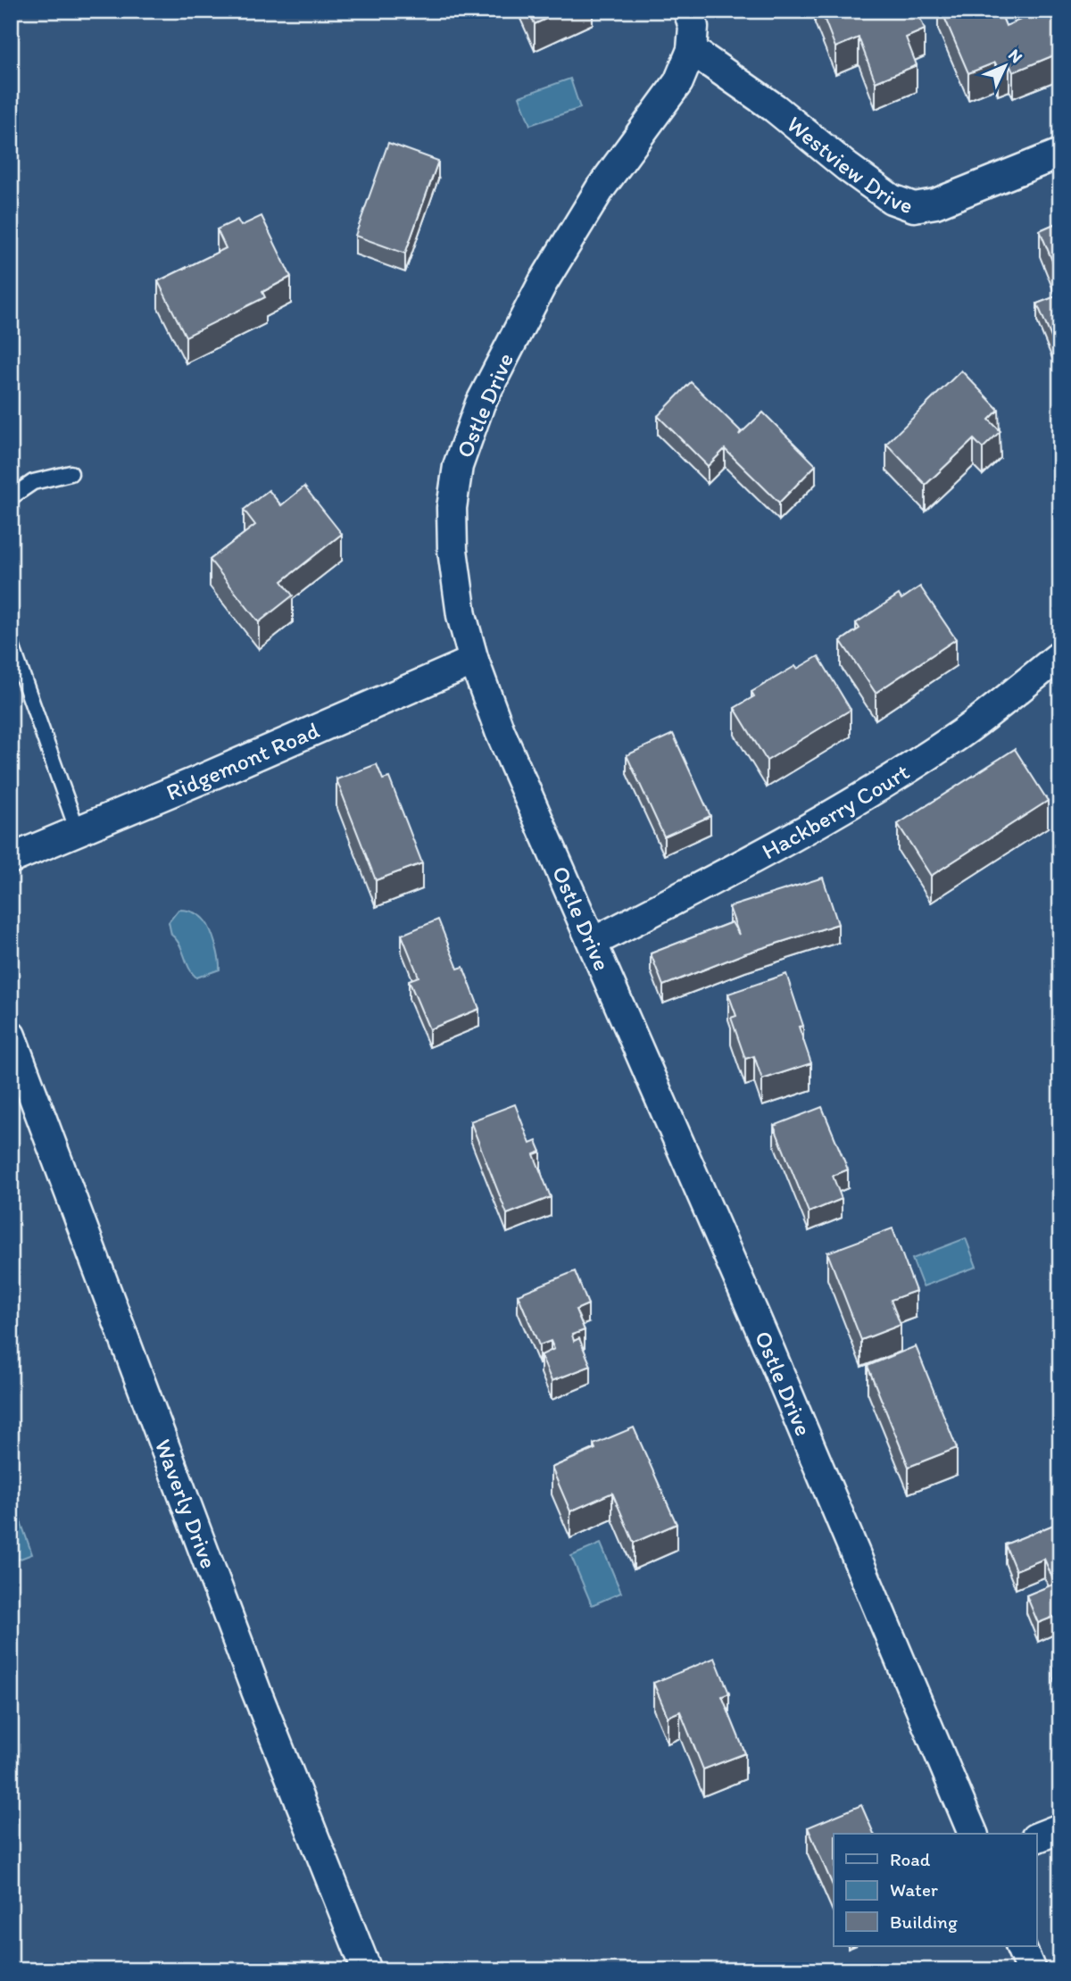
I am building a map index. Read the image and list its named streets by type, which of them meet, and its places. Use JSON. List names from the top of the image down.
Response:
{
  "streets": {
    "street": [
      "Westview Drive",
      "Ostle Drive",
      "Ridgemont Road",
      "Hackberry Court",
      "Waverly Drive"
    ]
  },
  "crossings": [
    ["Westview Drive", "Ostle Drive"],
    ["Ostle Drive", "Ridgemont Road"],
    ["Ostle Drive", "Hackberry Court"]
  ],
  "legend": ["Road", "Water", "Building"],
  "north": "top right"
}
